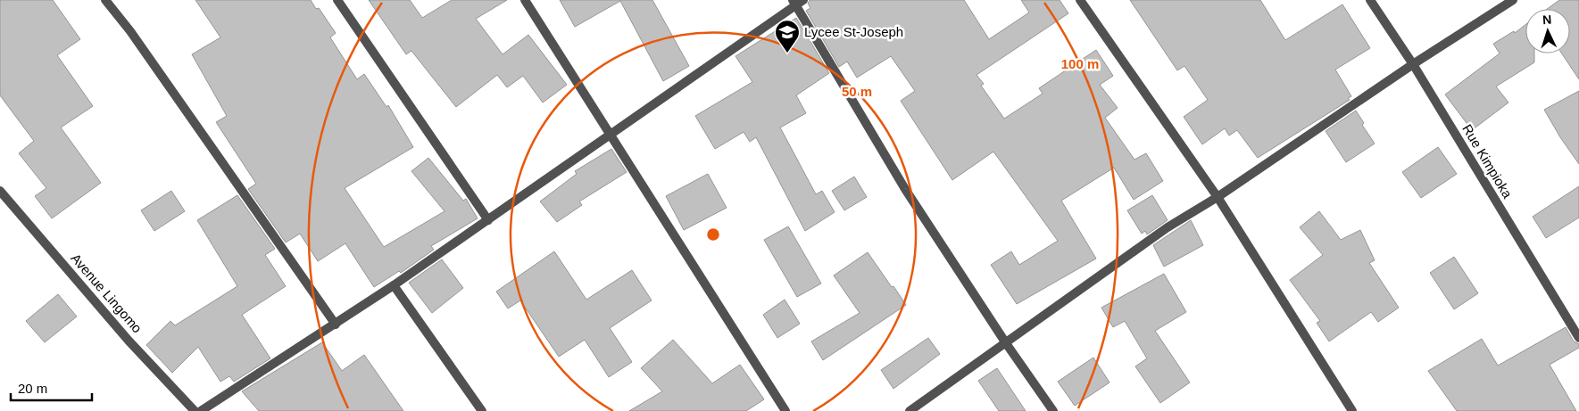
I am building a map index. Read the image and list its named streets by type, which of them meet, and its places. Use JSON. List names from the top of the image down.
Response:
{
  "streets": {
    "street": ["Rue Kimpioka", "Avenue Lingomo"]
  },
  "places": {
    "school or university": ["Lycee St-Joseph"]
  },
  "scale_bar": "20 m",
  "north": "top",
  "rings": ["100 m", "50 m"]
}
